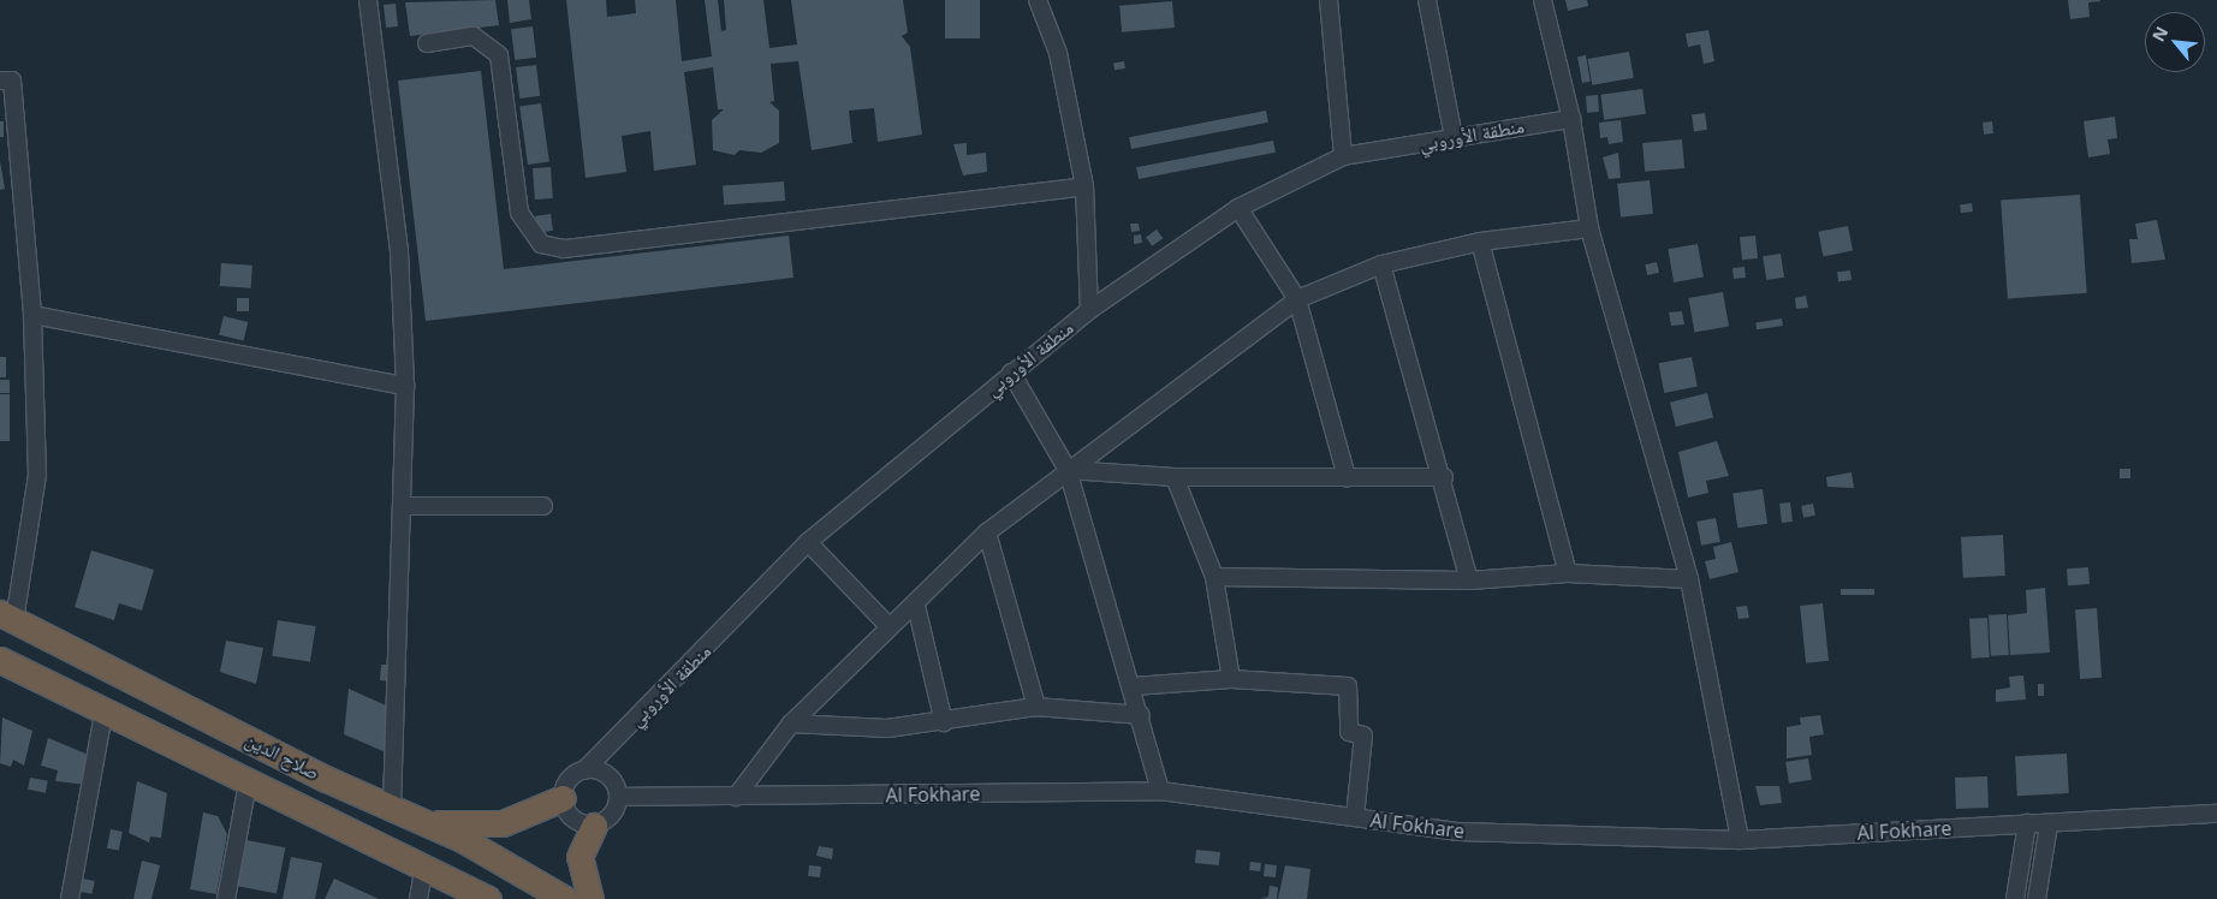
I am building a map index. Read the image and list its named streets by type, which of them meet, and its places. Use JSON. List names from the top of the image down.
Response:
{
  "streets": {
    "highway": ["صلاح الدين"],
    "street": ["منطقة الأوروبي", "Al Fokhare"]
  },
  "crossings": [
    ["منطقة الأوروبي", "Al Fokhare"]
  ],
  "north": "top left"
}
